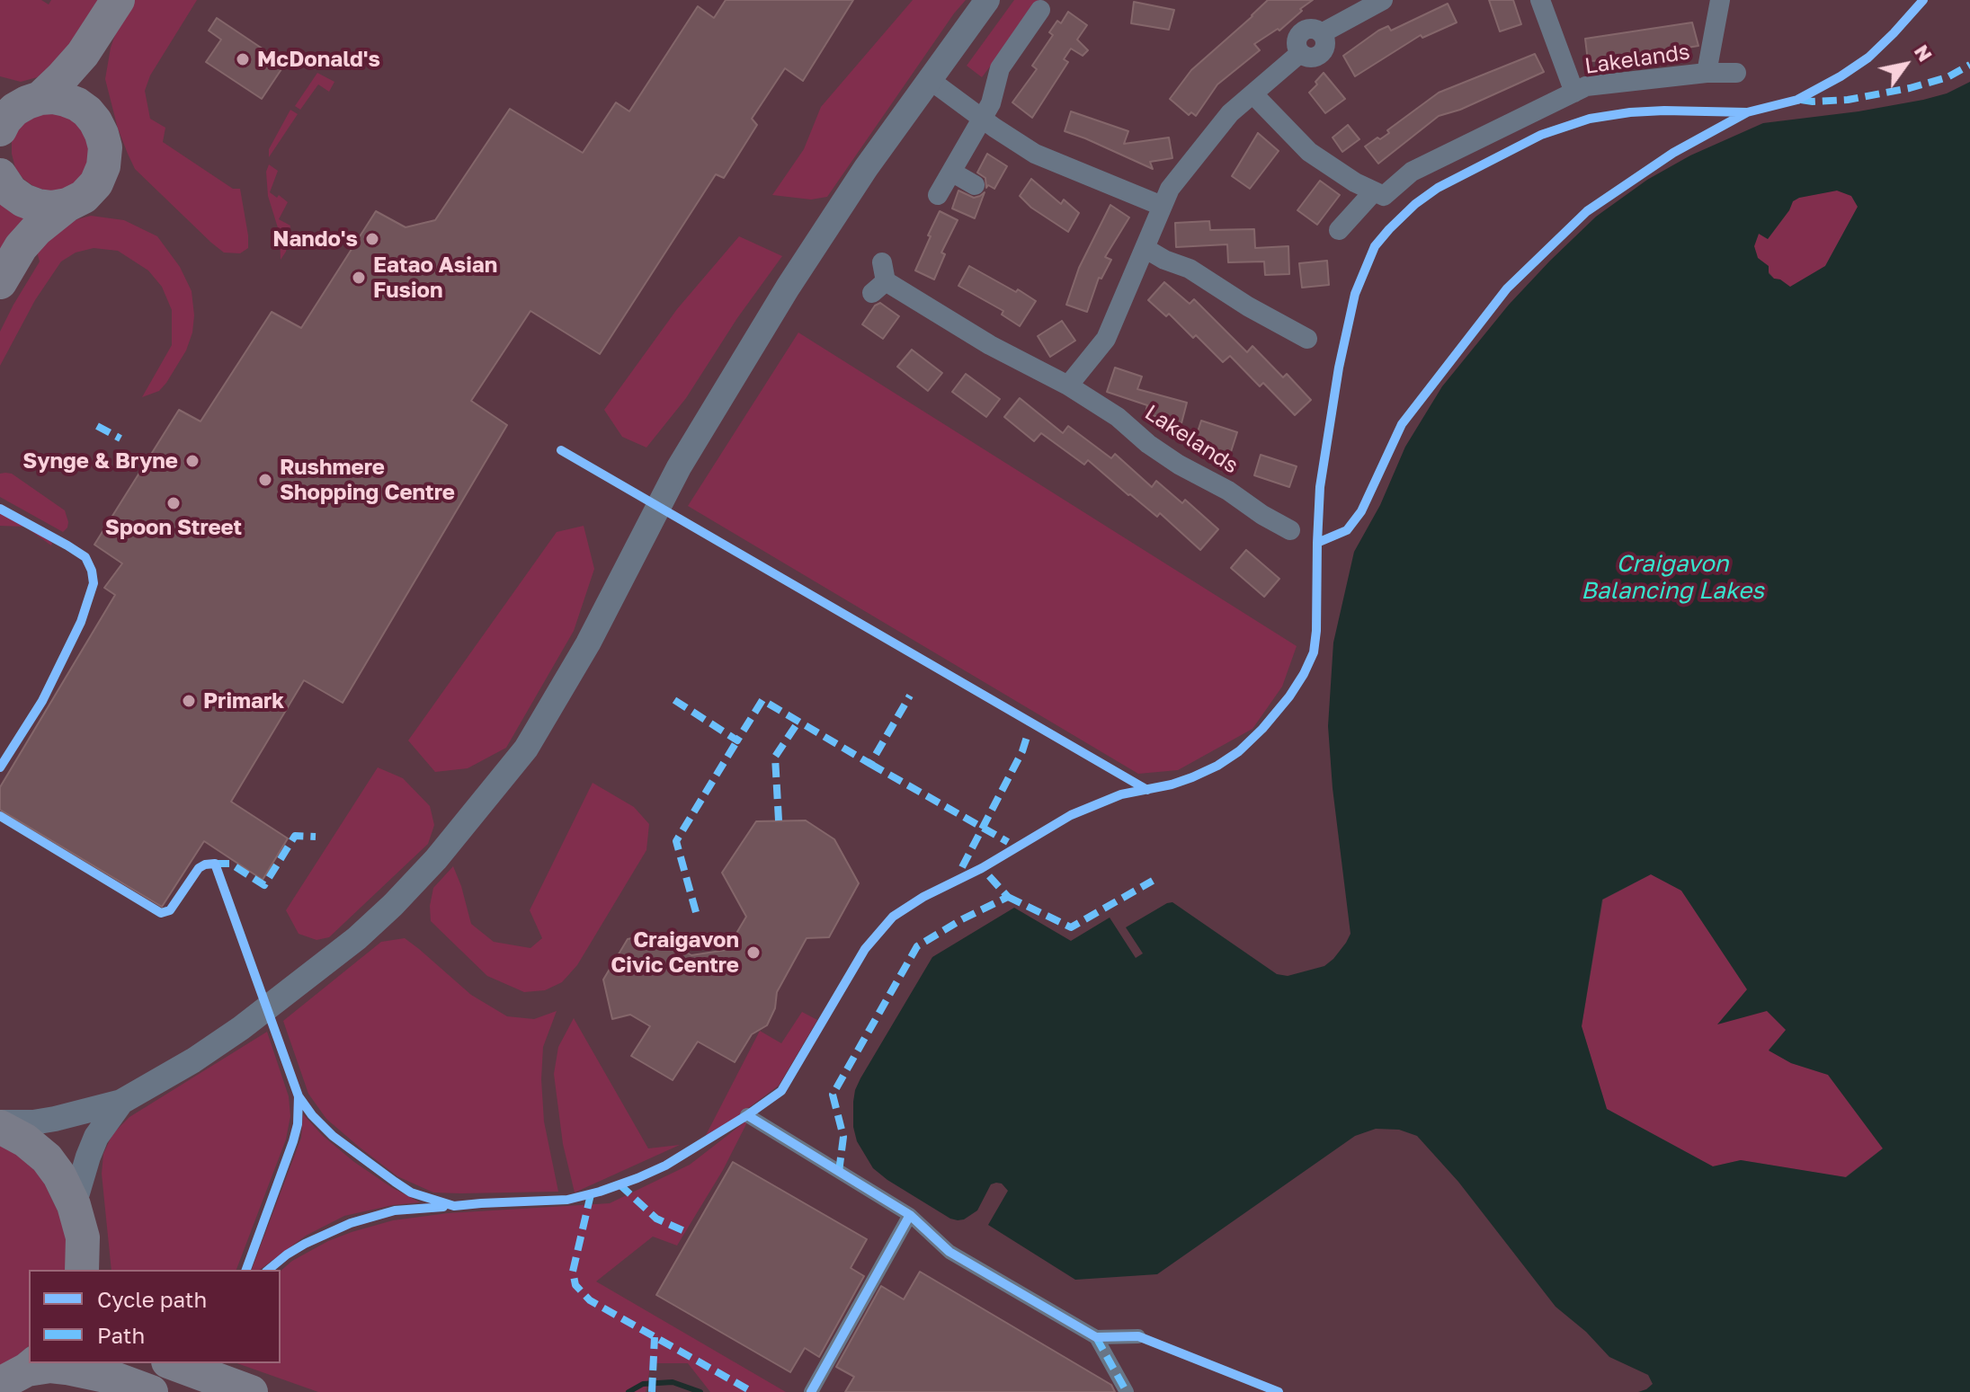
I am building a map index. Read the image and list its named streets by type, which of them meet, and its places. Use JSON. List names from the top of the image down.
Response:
{
  "streets": {
    "street": ["Lakelands"]
  },
  "water": ["Craigavon Balancing Lakes"],
  "places": [
    "McDonald's",
    "Nando's",
    "Eatao Asian Fusion",
    "Synge & Bryne",
    "Rushmere Shopping Centre",
    "Spoon Street",
    "Primark",
    "Craigavon Civic Centre"
  ],
  "legend": ["Cycle path", "Path"],
  "north": "top right"
}
